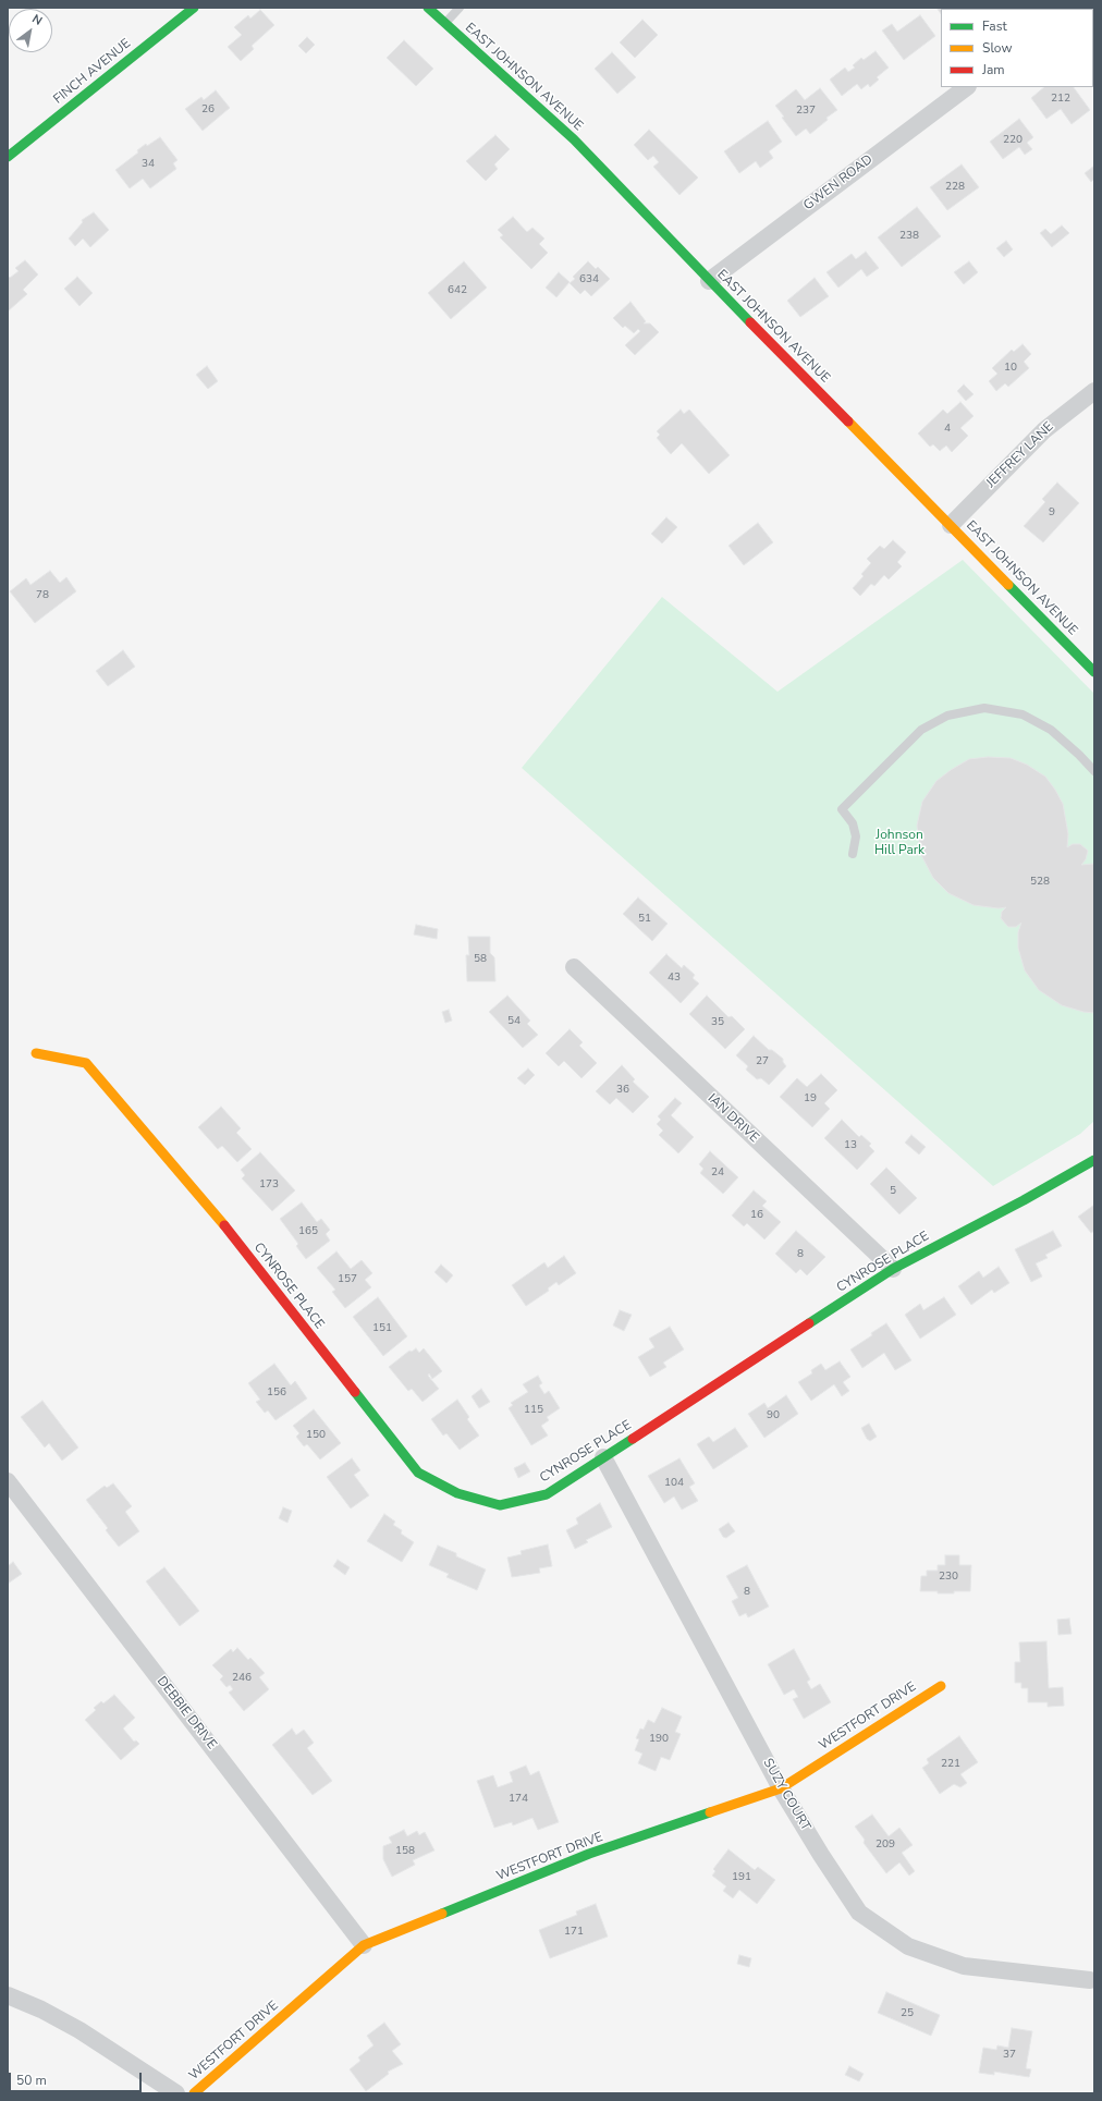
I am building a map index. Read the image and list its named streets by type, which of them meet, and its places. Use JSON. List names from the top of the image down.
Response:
{
  "streets": {
    "street": [
      "FINCH AVENUE",
      "EAST JOHNSON AVENUE",
      "GWEN ROAD",
      "JEFFREY LANE",
      "IAN DRIVE",
      "CYNROSE PLACE",
      "DEBBIE DRIVE",
      "WESTFORT DRIVE",
      "SUZY COURT"
    ]
  },
  "crossings": [
    ["EAST JOHNSON AVENUE", "GWEN ROAD"],
    ["EAST JOHNSON AVENUE", "JEFFREY LANE"],
    ["IAN DRIVE", "CYNROSE PLACE"],
    ["CYNROSE PLACE", "SUZY COURT"],
    ["DEBBIE DRIVE", "WESTFORT DRIVE"],
    ["WESTFORT DRIVE", "SUZY COURT"]
  ],
  "parks": ["Johnson Hill Park"],
  "house_numbers": [
    "212",
    "26",
    "237",
    "220",
    "34",
    "228",
    "238",
    "634",
    "642",
    "10",
    "4",
    "9",
    "78",
    "528",
    "51",
    "58",
    "43",
    "54",
    "35",
    "27",
    "36",
    "19",
    "13",
    "24",
    "173",
    "5",
    "16",
    "165",
    "8",
    "157",
    "151",
    "156",
    "115",
    "90",
    "150",
    "104",
    "230",
    "8",
    "246",
    "190",
    "221",
    "174",
    "209",
    "158",
    "191",
    "171",
    "25",
    "37"
  ],
  "legend": ["Fast", "Slow", "Jam"],
  "scale_bar": "50 m",
  "north": "top right"
}
